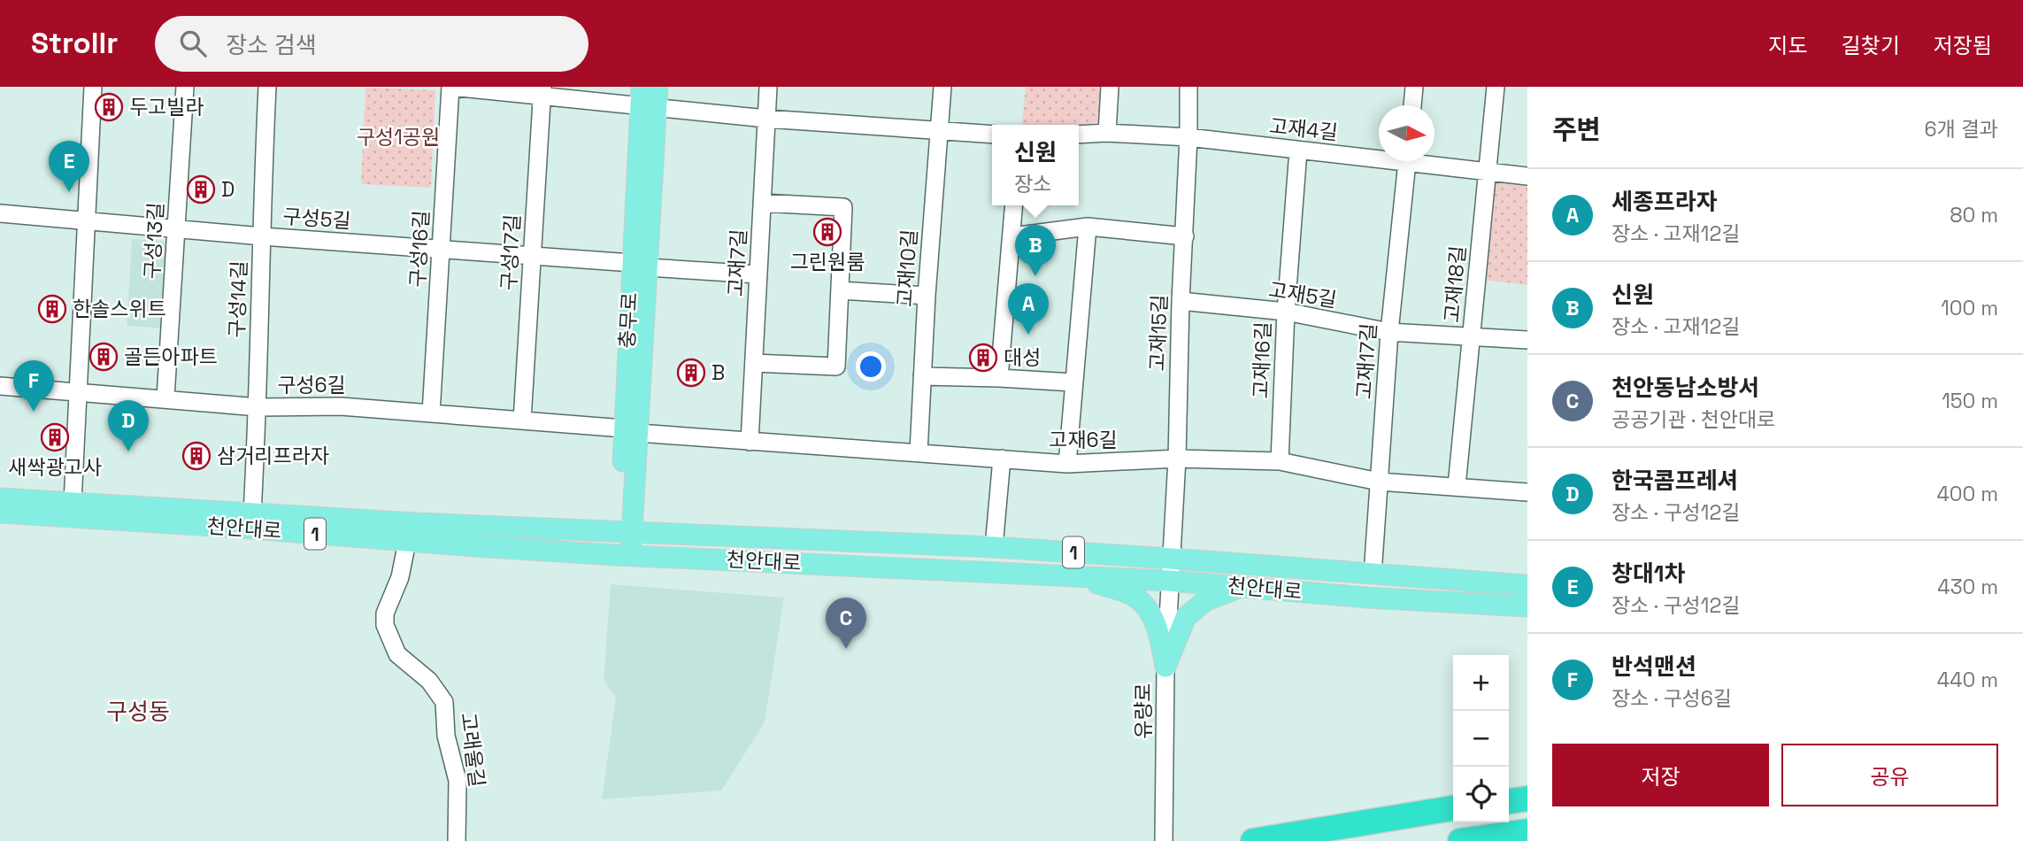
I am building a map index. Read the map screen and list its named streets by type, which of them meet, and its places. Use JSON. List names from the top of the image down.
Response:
{
  "streets": {
    "main road": ["충무로", "천안대로", "1"],
    "street": [
      "고재4길",
      "구성5길",
      "구성13길",
      "구성16길",
      "구성17길",
      "고재7길",
      "고재10길",
      "고재18길",
      "고재5길",
      "구성14길",
      "고재15길",
      "고재16길",
      "고재17길",
      "구성6길",
      "고재6길",
      "유량로",
      "고래울길"
    ]
  },
  "crossings": [
    ["고재4길", "고재18길"],
    ["고재4길", "고재15길"],
    ["고재4길", "고재16길"],
    ["구성5길", "구성13길"],
    ["구성5길", "구성16길"],
    ["구성5길", "구성17길"],
    ["구성5길", "구성14길"],
    ["구성5길", "충무로"],
    ["구성13길", "구성6길"],
    ["구성16길", "구성6길"],
    ["구성17길", "구성6길"],
    ["고재7길", "충무로"],
    ["고재7길", "고재6길"],
    ["고재10길", "고재6길"],
    ["고재18길", "고재5길"],
    ["고재18길", "고재6길"],
    ["고재5길", "고재15길"],
    ["고재5길", "고재16길"],
    ["고재5길", "고재17길"],
    ["구성14길", "구성6길"],
    ["구성14길", "천안대로"],
    ["충무로", "구성6길"],
    ["충무로", "고재6길"],
    ["충무로", "천안대로"],
    ["고재15길", "고재6길"],
    ["고재15길", "천안대로"],
    ["고재15길", "유량로"],
    ["고재16길", "고재6길"],
    ["고재17길", "고재6길"],
    ["고재17길", "천안대로"],
    ["구성6길", "고재6길"],
    ["천안대로", "유량로"],
    ["천안대로", "고래울길"]
  ],
  "districts": ["구성동"],
  "parks": ["구성1공원"],
  "places": {
    "building": [
      "두고빌라",
      "D",
      "그린원룸",
      "한솔스위트",
      "골든아파트",
      "대성",
      "B",
      "새싹광고사",
      "삼거리프라자"
    ]
  },
  "north": "right",
  "page": {
    "header": "Strollr",
    "search": "장소 검색",
    "nav": ["지도", "길찾기", "저장됨"],
    "heading": ["주변", "6개 결과"],
    "popup": ["신원", "장소"],
    "pins": [
      "E",
      "B",
      "A",
      "F",
      "D",
      "C"
    ],
    "list": [
      {
        "mark": "A",
        "name": "세종프라자",
        "note": "장소 · 고재12길",
        "value": "80 m"
      },
      {
        "mark": "B",
        "name": "신원",
        "note": "장소 · 고재12길",
        "value": "100 m"
      },
      {
        "mark": "C",
        "name": "천안동남소방서",
        "note": "공공기관 · 천안대로",
        "value": "150 m"
      },
      {
        "mark": "D",
        "name": "한국콤프레셔",
        "note": "장소 · 구성12길",
        "value": "400 m"
      },
      {
        "mark": "E",
        "name": "창대1차",
        "note": "장소 · 구성12길",
        "value": "430 m"
      },
      {
        "mark": "F",
        "name": "반석맨션",
        "note": "장소 · 구성6길",
        "value": "440 m"
      }
    ],
    "map_buttons": ["+", "−"],
    "buttons": ["저장", "공유"]
  }
}
